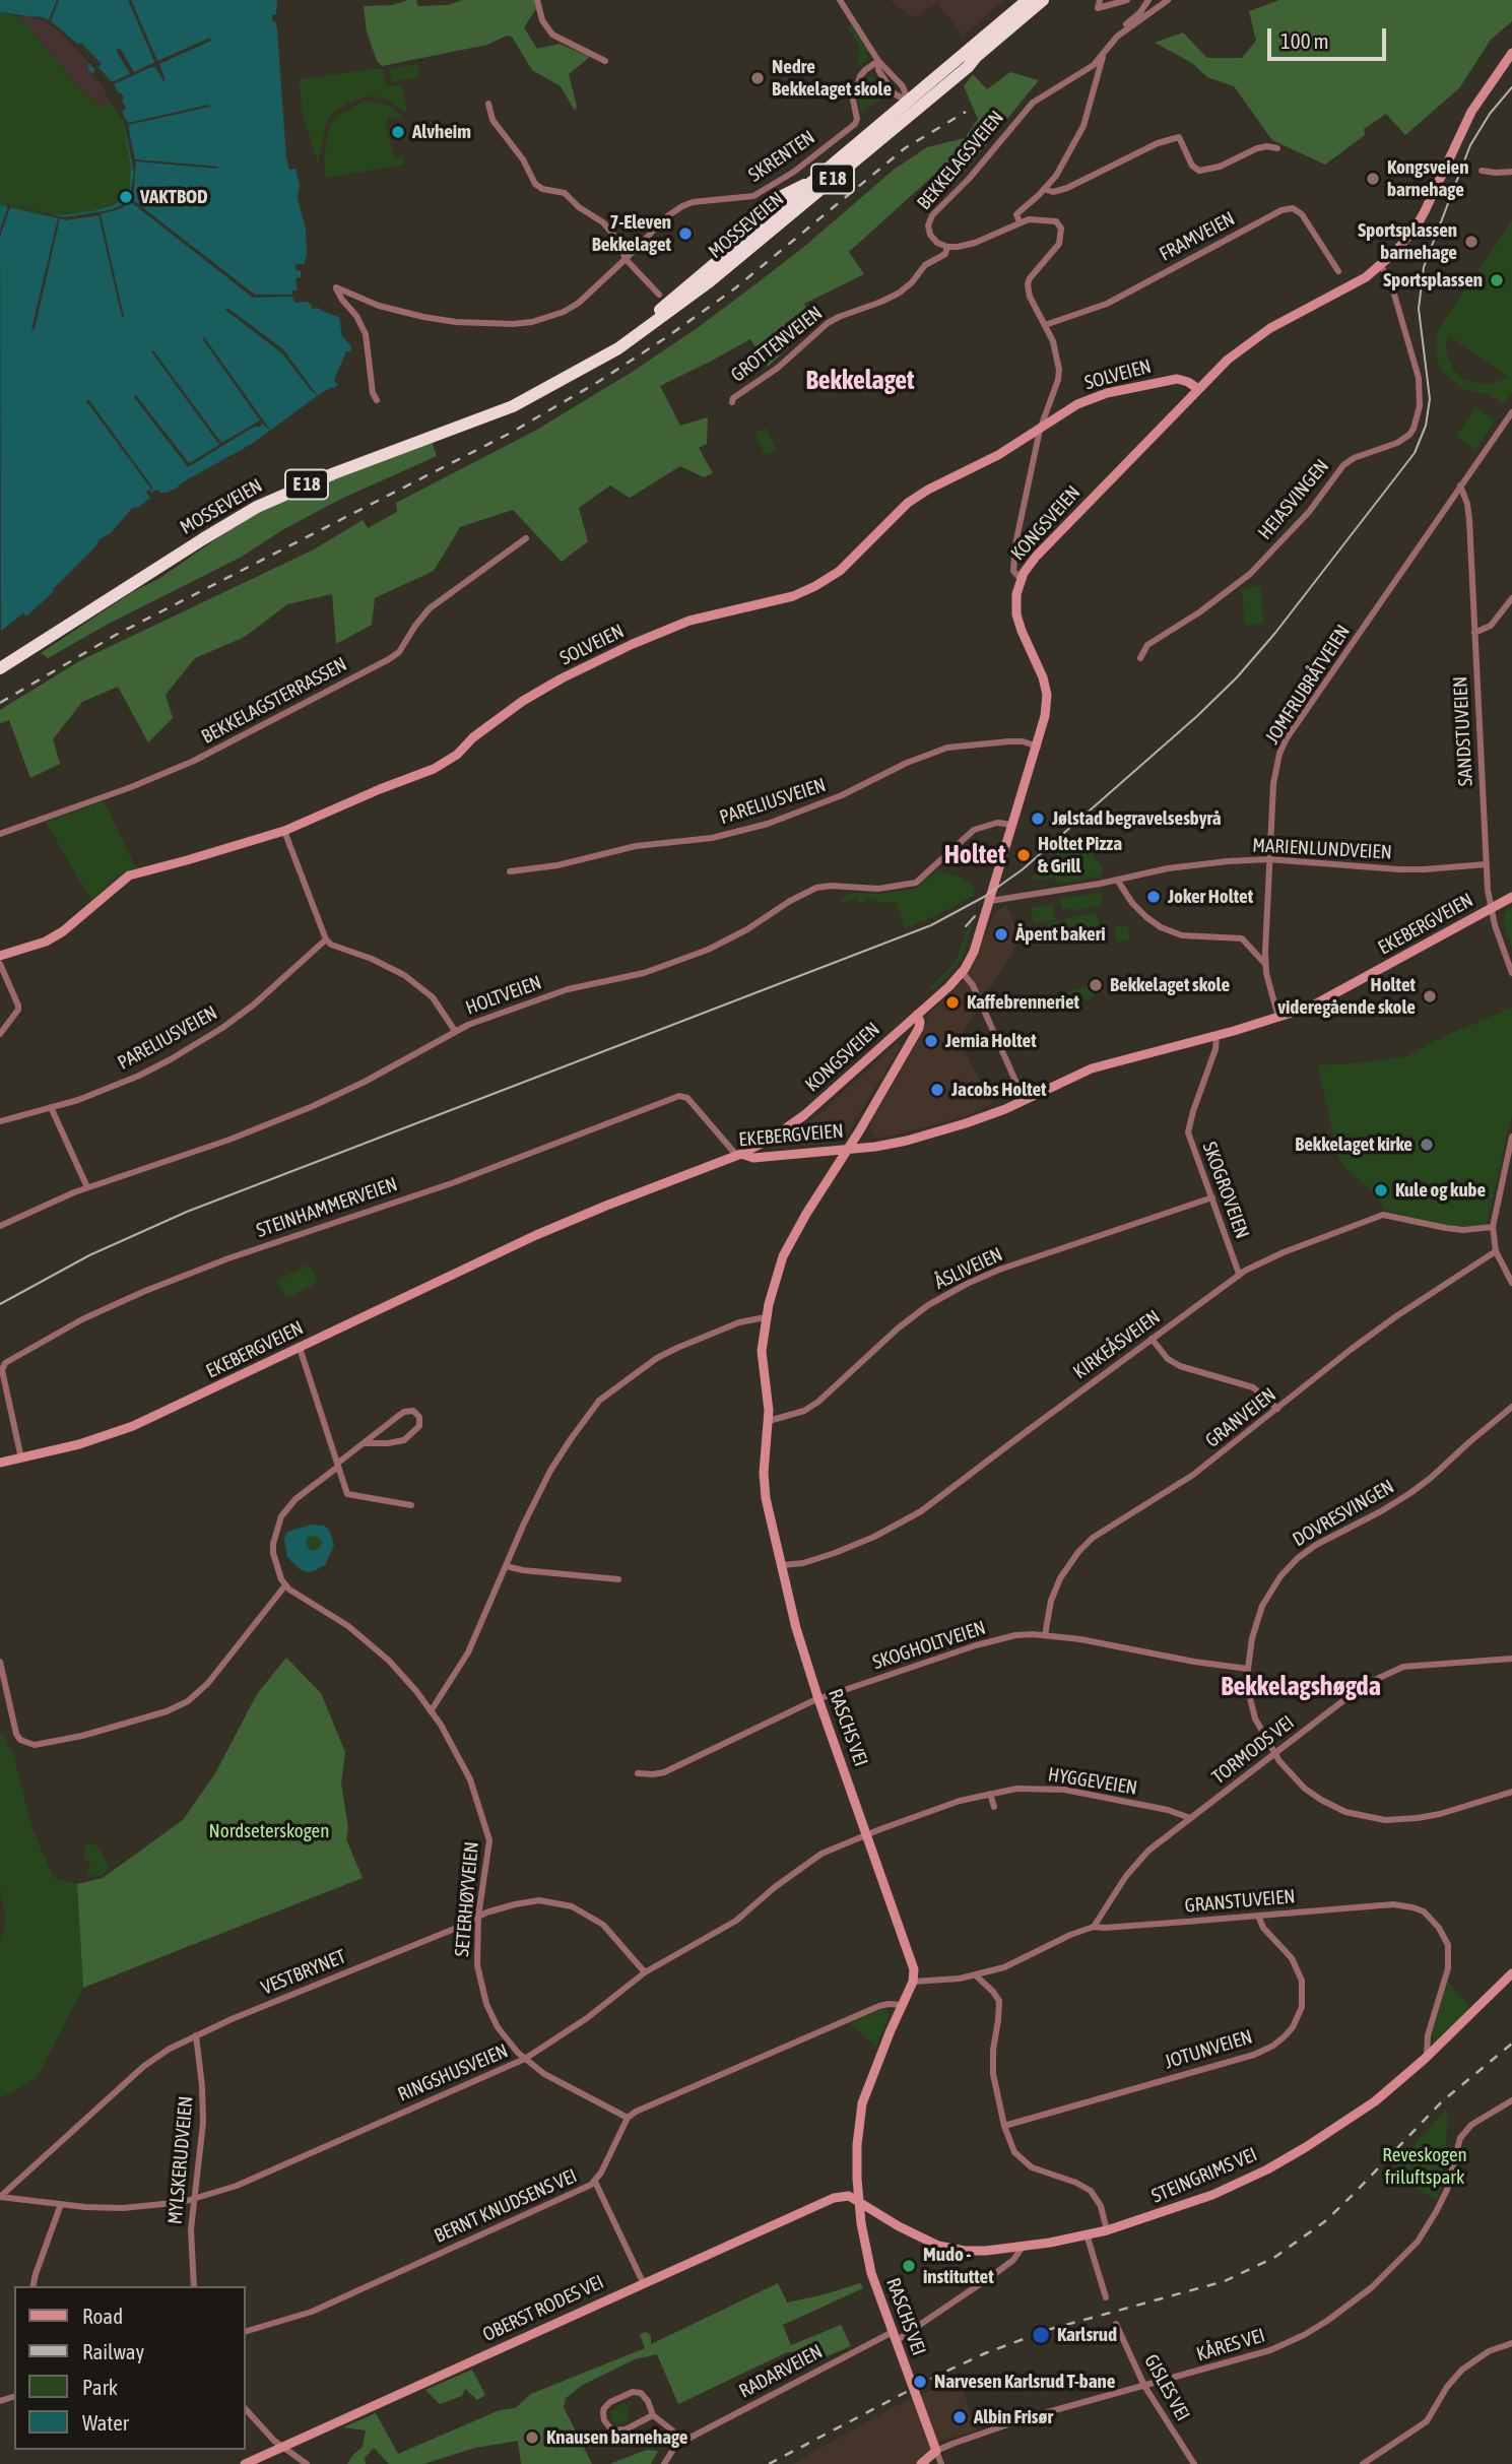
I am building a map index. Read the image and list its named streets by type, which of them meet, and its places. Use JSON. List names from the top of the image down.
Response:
{
  "streets": {
    "highway": ["E 18", "MOSSEVEIEN"],
    "street": [
      "SKRENTEN",
      "BEKKELAGSVEIEN",
      "FRAMVEIEN",
      "GROTTENVEIEN",
      "SOLVEIEN",
      "HEIASVINGEN",
      "KONGSVEIEN",
      "JOMFRUBRÅTVEIEN",
      "BEKKELAGSTERRASSEN",
      "SANDSTUVEIEN",
      "PARELIUSVEIEN",
      "MARIENLUNDVEIEN",
      "EKEBERGVEIEN",
      "HOLTVEIEN",
      "SKOGROVEIEN",
      "STEINHAMMERVEIEN",
      "ÅSLIVEIEN",
      "KIRKEÅSVEIEN",
      "GRANVEIEN",
      "DOVRESVINGEN",
      "SKOGHOLTVEIEN",
      "RASCHS VEI",
      "TORMODS VEI",
      "HYGGEVEIEN",
      "SETERHØYVEIEN",
      "GRANSTUVEIEN",
      "VESTBRYNET",
      "JOTUNVEIEN",
      "RINGSHUSVEIEN",
      "MYLSKERUDVEIEN",
      "STEINGRIMS VEI",
      "BERNT KNUDSENS VEI",
      "OBERST RODES VEI",
      "KÅRES VEI",
      "RADARVEIEN",
      "GISLES VEI"
    ]
  },
  "crossings": [
    ["BEKKELAGSVEIEN", "GROTTENVEIEN"],
    ["E 18", "MOSSEVEIEN"],
    ["SOLVEIEN", "KONGSVEIEN"],
    ["HEIASVINGEN", "KONGSVEIEN"],
    ["KONGSVEIEN", "PARELIUSVEIEN"],
    ["KONGSVEIEN", "MARIENLUNDVEIEN"],
    ["KONGSVEIEN", "EKEBERGVEIEN"],
    ["KONGSVEIEN", "HOLTVEIEN"],
    ["KONGSVEIEN", "STEINHAMMERVEIEN"],
    ["KONGSVEIEN", "RASCHS VEI"],
    ["JOMFRUBRÅTVEIEN", "SANDSTUVEIEN"],
    ["JOMFRUBRÅTVEIEN", "MARIENLUNDVEIEN"],
    ["JOMFRUBRÅTVEIEN", "EKEBERGVEIEN"],
    ["SANDSTUVEIEN", "MARIENLUNDVEIEN"],
    ["SANDSTUVEIEN", "EKEBERGVEIEN"],
    ["EKEBERGVEIEN", "SKOGROVEIEN"],
    ["EKEBERGVEIEN", "STEINHAMMERVEIEN"],
    ["EKEBERGVEIEN", "RASCHS VEI"],
    ["SKOGROVEIEN", "ÅSLIVEIEN"],
    ["SKOGROVEIEN", "KIRKEÅSVEIEN"],
    ["ÅSLIVEIEN", "RASCHS VEI"],
    ["KIRKEÅSVEIEN", "RASCHS VEI"],
    ["GRANVEIEN", "SKOGHOLTVEIEN"],
    ["DOVRESVINGEN", "SKOGHOLTVEIEN"],
    ["DOVRESVINGEN", "TORMODS VEI"],
    ["SKOGHOLTVEIEN", "RASCHS VEI"],
    ["RASCHS VEI", "HYGGEVEIEN"],
    ["RASCHS VEI", "GRANSTUVEIEN"],
    ["RASCHS VEI", "RINGSHUSVEIEN"],
    ["RASCHS VEI", "STEINGRIMS VEI"],
    ["RASCHS VEI", "OBERST RODES VEI"],
    ["RASCHS VEI", "KÅRES VEI"],
    ["RASCHS VEI", "RADARVEIEN"],
    ["TORMODS VEI", "HYGGEVEIEN"],
    ["TORMODS VEI", "GRANSTUVEIEN"],
    ["HYGGEVEIEN", "RINGSHUSVEIEN"],
    ["SETERHØYVEIEN", "VESTBRYNET"],
    ["SETERHØYVEIEN", "RINGSHUSVEIEN"],
    ["SETERHØYVEIEN", "BERNT KNUDSENS VEI"],
    ["GRANSTUVEIEN", "JOTUNVEIEN"],
    ["GRANSTUVEIEN", "STEINGRIMS VEI"],
    ["VESTBRYNET", "RINGSHUSVEIEN"],
    ["VESTBRYNET", "MYLSKERUDVEIEN"],
    ["RINGSHUSVEIEN", "MYLSKERUDVEIEN"],
    ["STEINGRIMS VEI", "OBERST RODES VEI"],
    ["STEINGRIMS VEI", "RADARVEIEN"],
    ["KÅRES VEI", "GISLES VEI"]
  ],
  "districts": ["Bekkelaget", "Holtet", "Bekkelagshøgda"],
  "parks": ["Nordseterskogen", "Reveskogen friluftspark"],
  "places": [
    "Nedre Bekkelaget skole",
    "Alvheim",
    "Kongsveien barnehage",
    "VAKTBOD",
    "7-Eleven Bekkelaget",
    "Sportsplassen barnehage",
    "Sportsplassen",
    "Jølstad begravelsesbyrå",
    "Holtet Pizza & Grill",
    "Joker Holtet",
    "Åpent bakeri",
    "Bekkelaget skole",
    "Holtet videregående skole",
    "Kaffebrenneriet",
    "Jernia Holtet",
    "Jacobs Holtet",
    "Bekkelaget kirke",
    "Kule og kube",
    "Mudo - instituttet",
    "Karlsrud",
    "Narvesen Karlsrud T-bane",
    "Albin Frisør",
    "Knausen barnehage"
  ],
  "legend": [
    "Road",
    "Railway",
    "Park",
    "Water"
  ],
  "scale_bar": "100 m"
}
